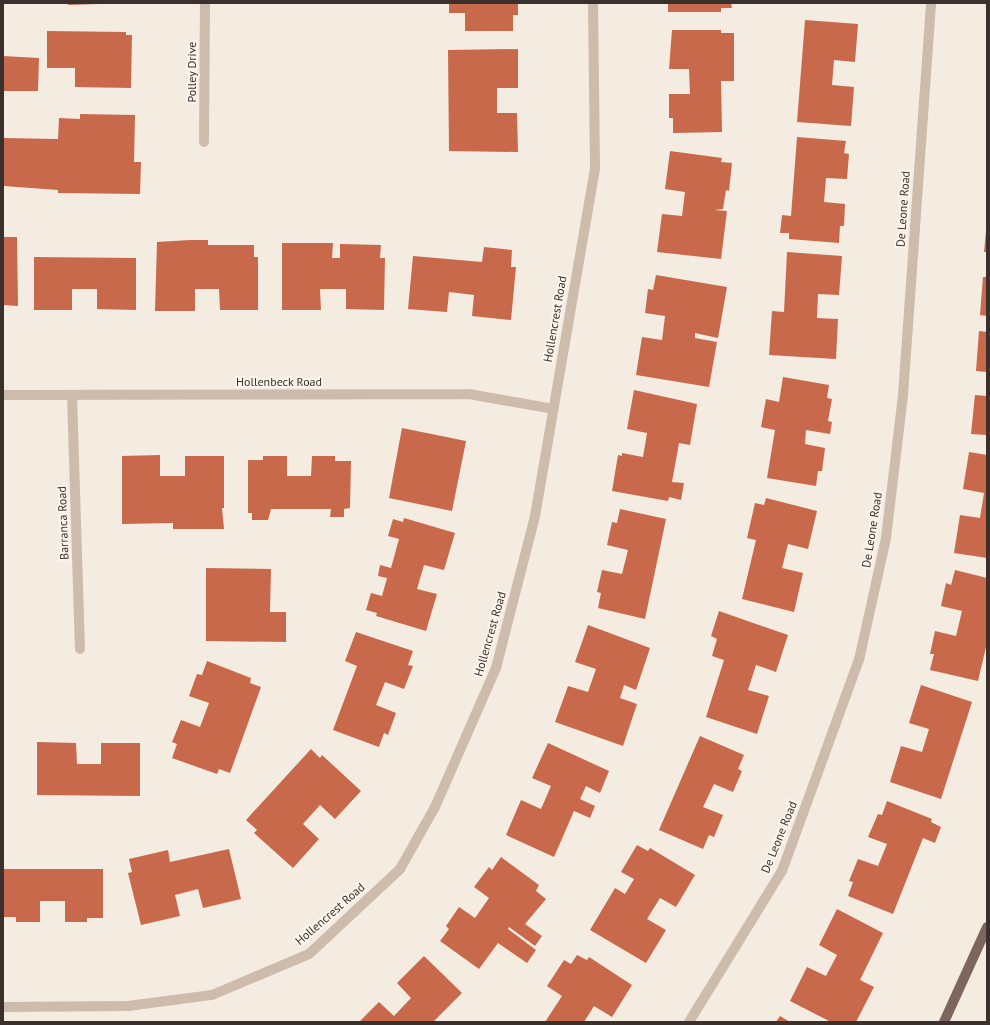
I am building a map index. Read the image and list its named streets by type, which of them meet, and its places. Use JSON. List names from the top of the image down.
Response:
{
  "streets": {
    "street": [
      "Polley Drive",
      "De Leone Road",
      "Hollencrest Road",
      "Hollenbeck Road",
      "Barranca Road"
    ]
  },
  "crossings": [
    ["Hollencrest Road", "Hollenbeck Road"],
    ["Hollenbeck Road", "Barranca Road"]
  ]
}
